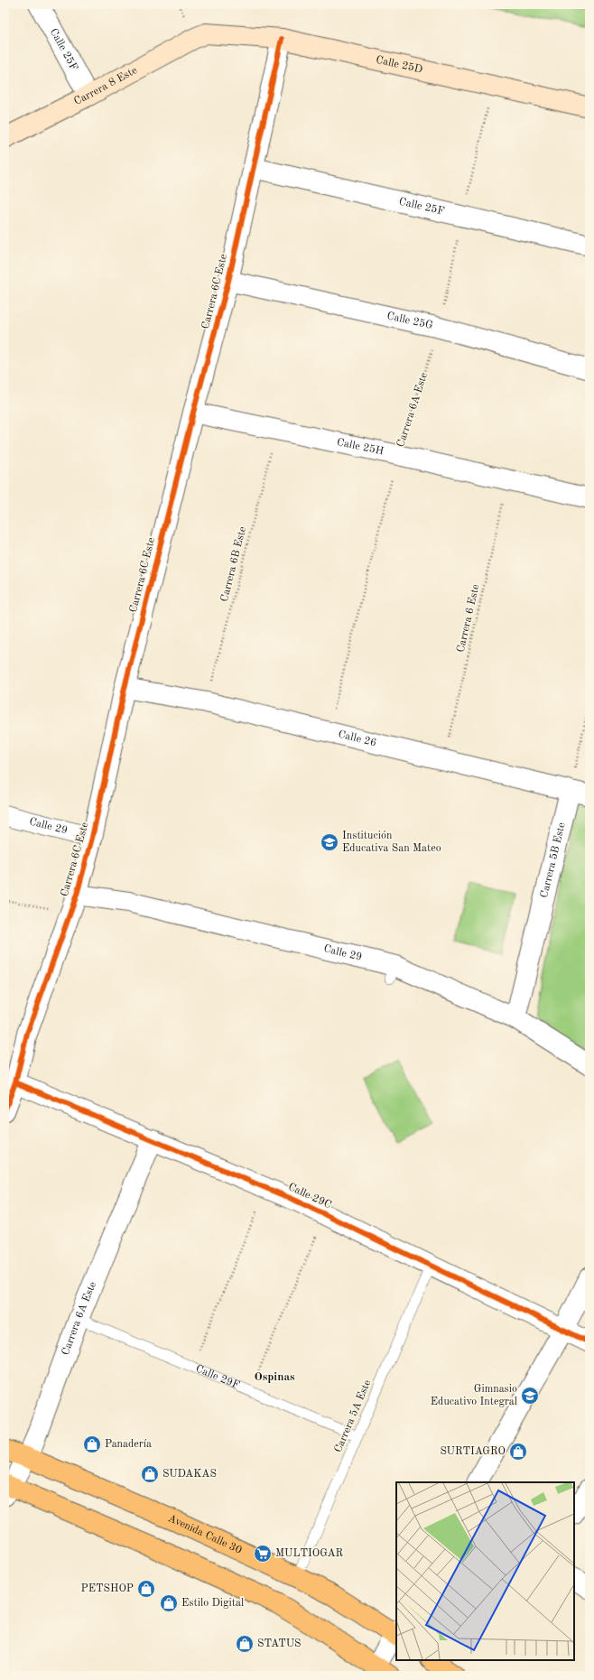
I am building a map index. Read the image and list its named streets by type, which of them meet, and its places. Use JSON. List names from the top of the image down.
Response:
{
  "streets": {
    "main road": ["Calle 25D", "Carrera 8 Este", "Avenida Calle 30"],
    "street": [
      "Calle 25F",
      "Carrera 6C Este",
      "Calle 25G",
      "Carrera 6A Este",
      "Calle 25H",
      "Calle 26",
      "Calle 29",
      "Carrera 5B Este",
      "Calle 29C"
    ],
    "lane": ["Calle 29F", "Carrera 5A Este"],
    "path": ["Carrera 6B Este", "Carrera 6 Este"]
  },
  "crossings": [
    ["Calle 25F", "Carrera 8 Este"],
    ["Calle 25F", "Carrera 6C Este"],
    ["Calle 25F", "Carrera 6A Este"],
    ["Calle 25D", "Carrera 8 Este"],
    ["Calle 25D", "Carrera 6C Este"],
    ["Calle 25D", "Carrera 6A Este"],
    ["Carrera 6C Este", "Calle 25G"],
    ["Carrera 6C Este", "Calle 25H"],
    ["Carrera 6C Este", "Calle 26"],
    ["Carrera 6C Este", "Calle 29"],
    ["Carrera 6C Este", "Calle 29C"],
    ["Calle 25G", "Carrera 6A Este"],
    ["Carrera 6A Este", "Calle 25H"],
    ["Carrera 6A Este", "Calle 26"],
    ["Carrera 6A Este", "Calle 29C"],
    ["Carrera 6A Este", "Calle 29F"],
    ["Carrera 6A Este", "Avenida Calle 30"],
    ["Calle 25H", "Carrera 6B Este"],
    ["Calle 25H", "Carrera 6 Este"],
    ["Carrera 6B Este", "Calle 26"],
    ["Carrera 6 Este", "Calle 26"],
    ["Calle 26", "Carrera 5B Este"],
    ["Calle 29", "Carrera 5B Este"],
    ["Calle 29C", "Carrera 5A Este"],
    ["Calle 29F", "Carrera 5A Este"],
    ["Carrera 5A Este", "Avenida Calle 30"]
  ],
  "districts": ["Ospinas"],
  "places": {
    "school or university": ["Institución Educativa San Mateo", "Gimnasio Educativo Integral"],
    "shop": [
      "Panadería",
      "SURTIAGRO",
      "SUDAKAS",
      "PETSHOP",
      "Estilo Digital",
      "STATUS"
    ],
    "supermarket": ["MULTIOGAR"]
  }
}
